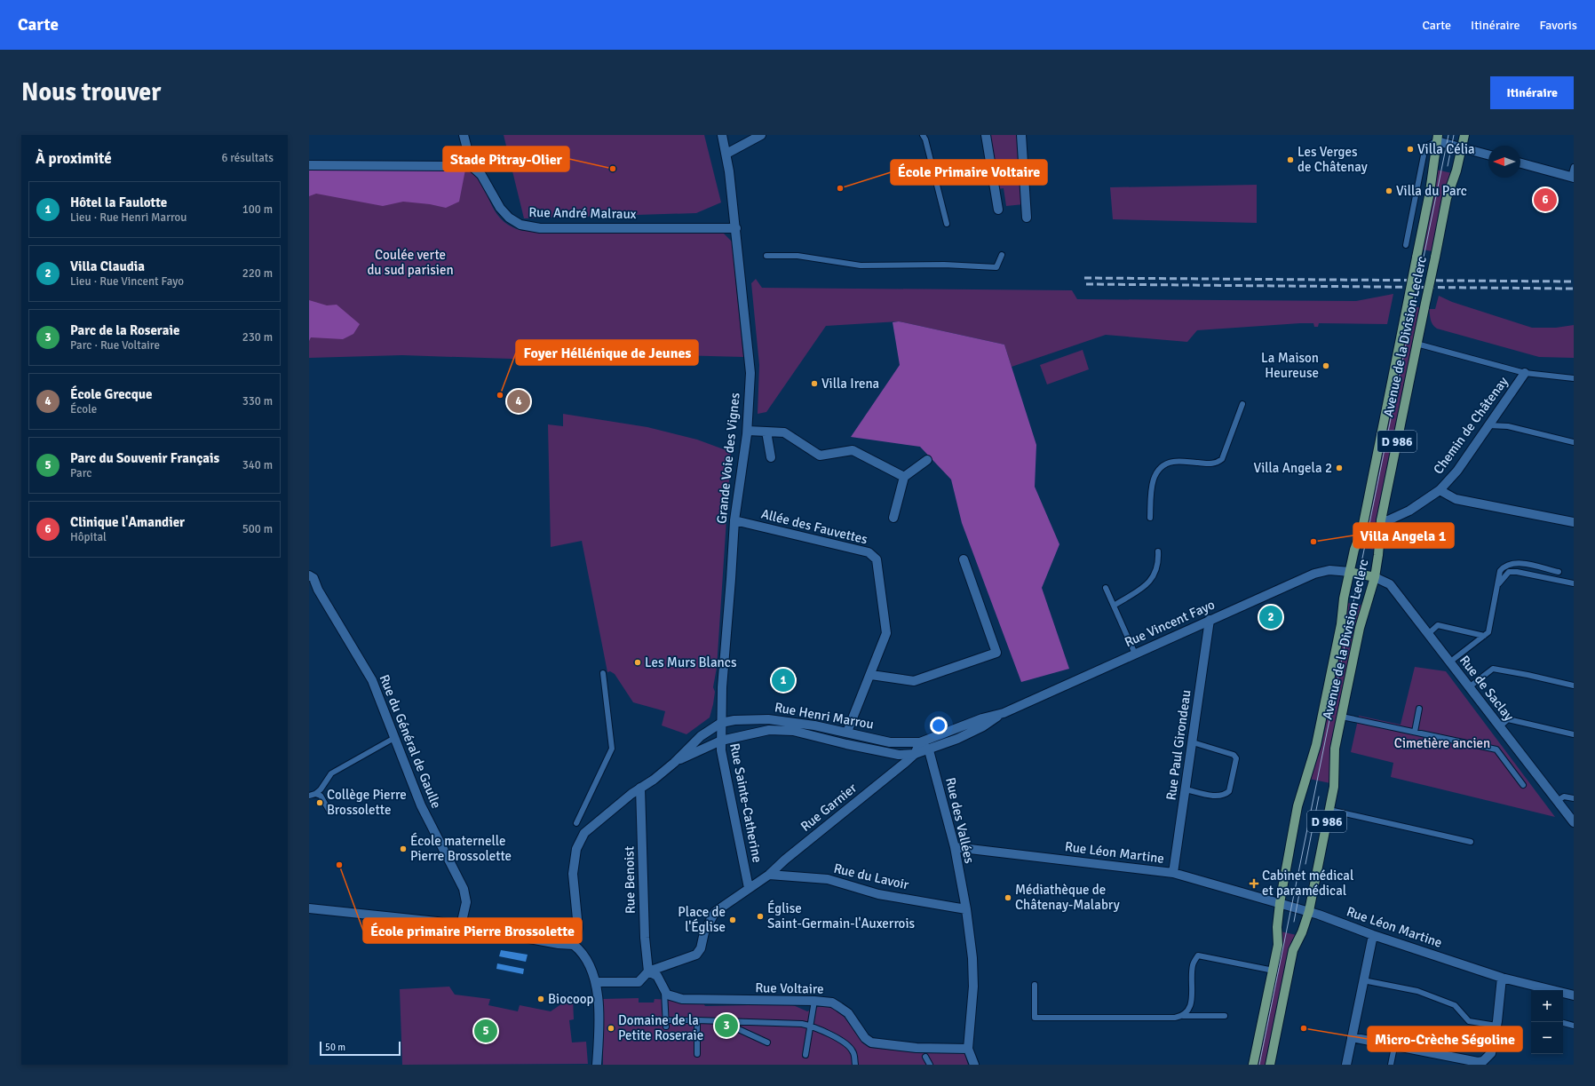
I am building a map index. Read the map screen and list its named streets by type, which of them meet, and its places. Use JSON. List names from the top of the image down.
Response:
{
  "streets": {
    "main road": ["Avenue de la Division Leclerc", "D 986"],
    "street": [
      "Rue André Malraux",
      "Chemin de Châtenay",
      "Grande Voie des Vignes",
      "Allée des Fauvettes",
      "Rue Vincent Fayo",
      "Rue de Saclay",
      "Rue Henri Marrou",
      "Rue du Général de Gaulle",
      "Rue Paul Girondeau",
      "Rue Sainte-Catherine",
      "Rue Garnier",
      "Rue des Vallées",
      "Rue Léon Martine",
      "Rue du Lavoir",
      "Rue Benoist",
      "Rue Voltaire"
    ]
  },
  "crossings": [
    ["Rue André Malraux", "Grande Voie des Vignes"],
    ["Avenue de la Division Leclerc", "Chemin de Châtenay"],
    ["Avenue de la Division Leclerc", "Rue Vincent Fayo"],
    ["Avenue de la Division Leclerc", "Rue de Saclay"],
    ["Avenue de la Division Leclerc", "Rue Léon Martine"],
    ["Grande Voie des Vignes", "Allée des Fauvettes"],
    ["Grande Voie des Vignes", "Rue Henri Marrou"],
    ["Grande Voie des Vignes", "Rue Sainte-Catherine"],
    ["Allée des Fauvettes", "Rue Henri Marrou"],
    ["Rue Vincent Fayo", "Rue Henri Marrou"],
    ["Rue Vincent Fayo", "Rue Paul Girondeau"],
    ["Rue Vincent Fayo", "Rue Garnier"],
    ["Rue Vincent Fayo", "Rue des Vallées"],
    ["Rue Henri Marrou", "Rue Sainte-Catherine"],
    ["Rue Henri Marrou", "Rue Garnier"],
    ["Rue Henri Marrou", "Rue Benoist"],
    ["Rue Paul Girondeau", "Rue Léon Martine"],
    ["Rue Sainte-Catherine", "Rue Garnier"],
    ["Rue Garnier", "Rue du Lavoir"],
    ["Rue Garnier", "Rue Benoist"],
    ["Rue des Vallées", "Rue Léon Martine"],
    ["Rue des Vallées", "Rue du Lavoir"],
    ["Rue des Vallées", "Rue Voltaire"]
  ],
  "parks": ["Coulée verte du sud parisien", "Cimetière ancien"],
  "places": {
    "other": [
      "Villa Célia",
      "Les Verges de Châtenay",
      "Stade Pitray-Olier",
      "École Primaire Voltaire",
      "Villa du Parc",
      "La Maison Heureuse",
      "Villa Irena",
      "Foyer Héllénique de Jeunes",
      "Villa Angela 2",
      "Villa Angela 1",
      "Les Murs Blancs",
      "Collège Pierre Brossolette",
      "École maternelle Pierre Brossolette",
      "École primaire Pierre Brossolette",
      "Médiathèque de Châtenay-Malabry",
      "Église Saint-Germain-l'Auxerrois",
      "Place de l'Église",
      "Biocoop",
      "Domaine de la Petite Roseraie",
      "Micro-Crèche Ségoline"
    ],
    "health": ["Cabinet médical et paramédical"]
  },
  "scale_bar": "50 m",
  "north": "left",
  "page": {
    "header": "Carte",
    "nav": ["Carte", "Itinéraire", "Favoris"],
    "buttons": "Itinéraire",
    "title": "Nous trouver",
    "heading": ["À proximité", "6 résultats"],
    "list": [
      {
        "mark": "1",
        "name": "Hôtel la Faulotte",
        "note": "Lieu · Rue Henri Marrou",
        "value": "100 m"
      },
      {
        "mark": "2",
        "name": "Villa Claudia",
        "note": "Lieu · Rue Vincent Fayo",
        "value": "220 m"
      },
      {
        "mark": "3",
        "name": "Parc de la Roseraie",
        "note": "Parc · Rue Voltaire",
        "value": "230 m"
      },
      {
        "mark": "4",
        "name": "École Grecque",
        "note": "École",
        "value": "330 m"
      },
      {
        "mark": "5",
        "name": "Parc du Souvenir Français",
        "note": "Parc",
        "value": "340 m"
      },
      {
        "mark": "6",
        "name": "Clinique l'Amandier",
        "note": "Hôpital",
        "value": "500 m"
      }
    ],
    "pins": [
      "6",
      "4",
      "2",
      "1",
      "3",
      "5"
    ],
    "map_buttons": ["+", "−"],
    "scale": "50 m"
  }
}
